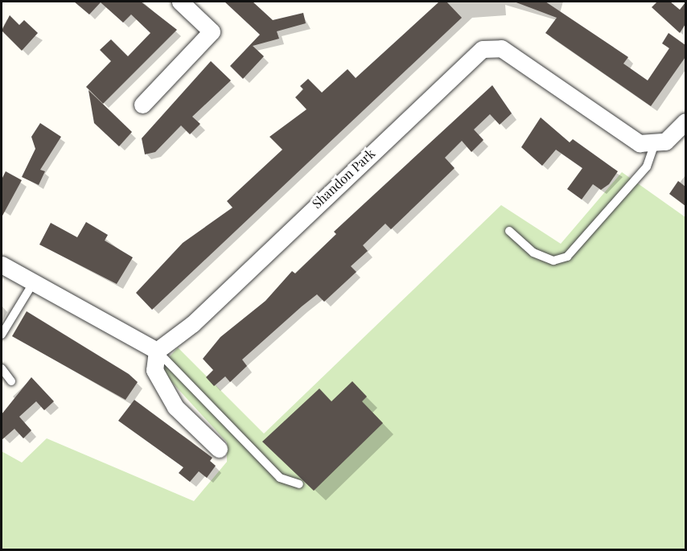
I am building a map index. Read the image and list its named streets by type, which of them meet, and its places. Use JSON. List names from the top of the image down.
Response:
{
  "streets": {
    "street": ["Shandon Park"]
  }
}
